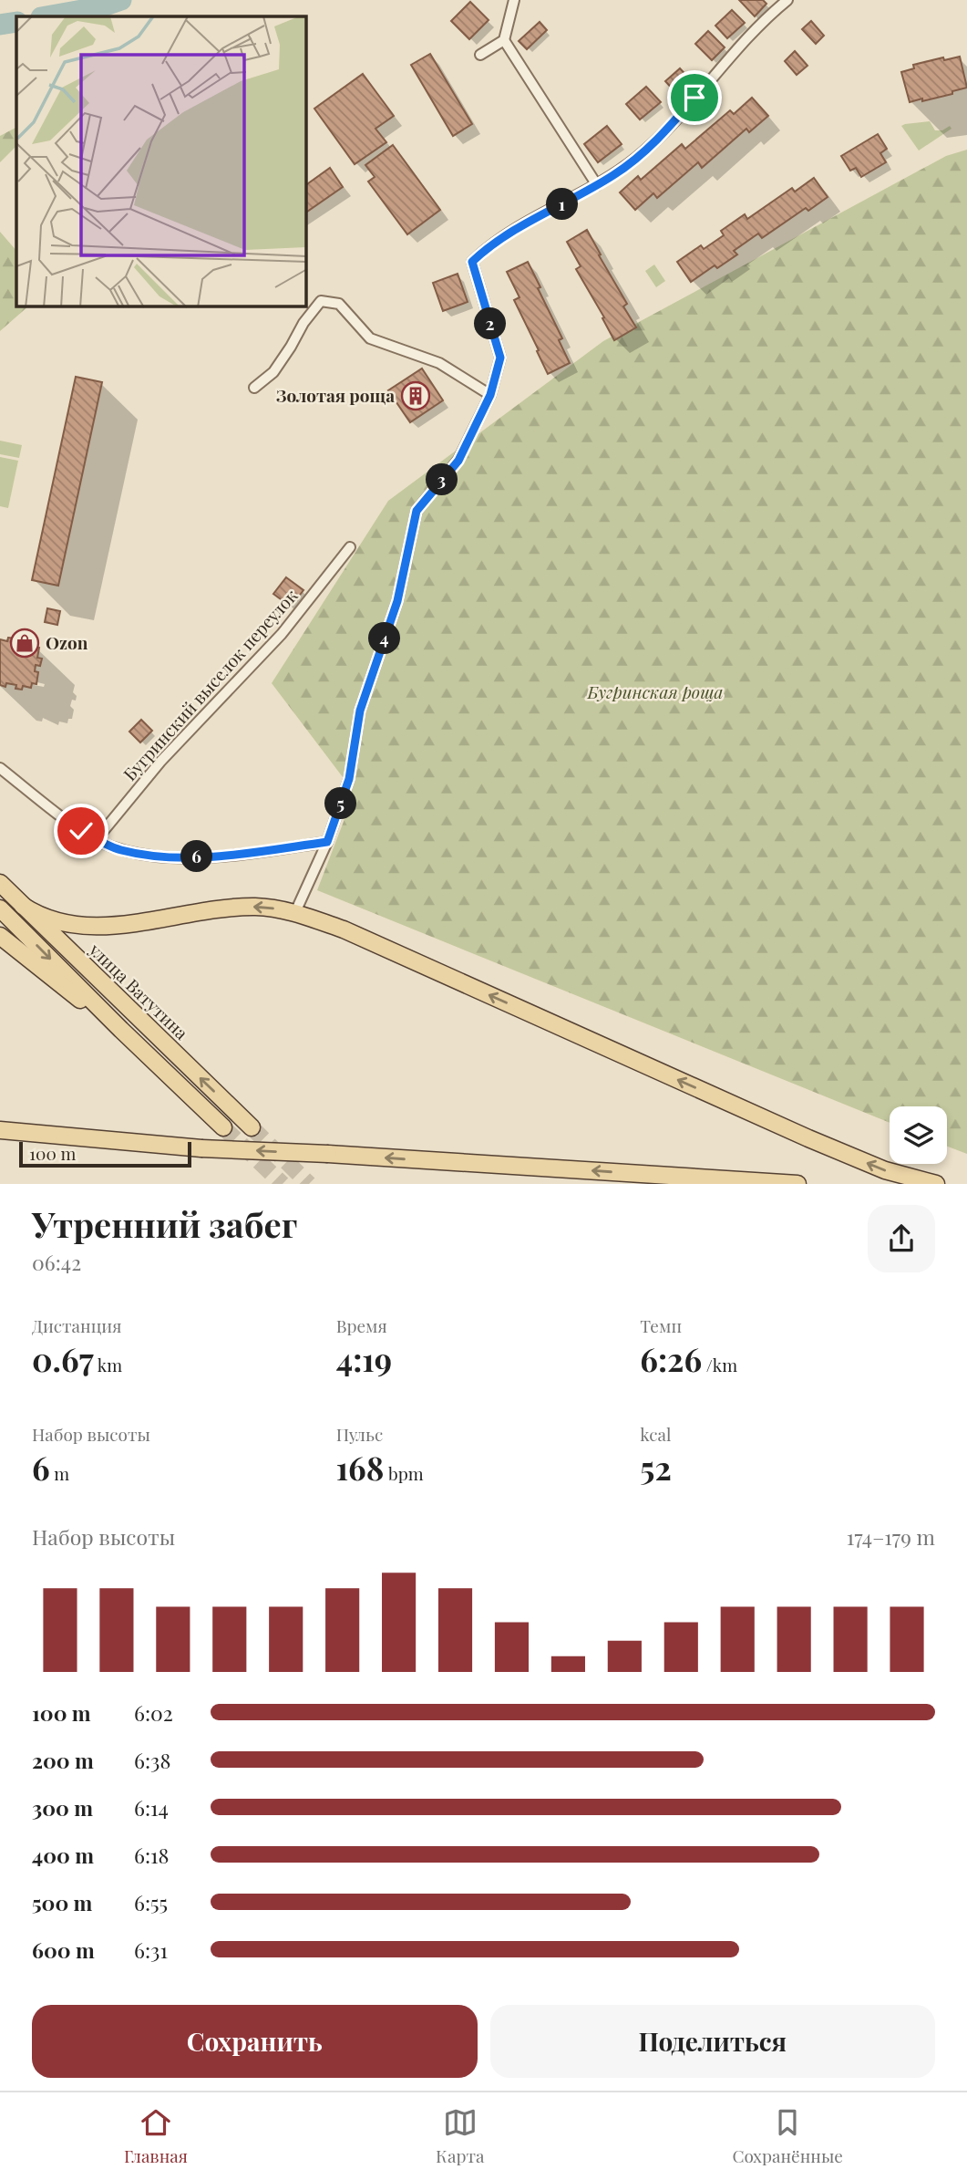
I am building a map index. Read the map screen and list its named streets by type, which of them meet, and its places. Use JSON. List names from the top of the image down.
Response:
{
  "streets": {
    "main road": ["улица Ватутина"],
    "street": ["Бугринский выселок переулок"]
  },
  "parks": ["Бугринская роща"],
  "places": {
    "building": ["Золотая роща"],
    "shop": ["Ozon"]
  },
  "scale_bar": "100 m",
  "page": {
    "pins": [
      "1",
      "2",
      "3",
      "4",
      "5",
      "6"
    ],
    "scale": "100 m",
    "heading": ["Утренний забег", "06:42"],
    "stats": [
      ["Дистанция", "0.67 km"],
      ["Время", "4:19"],
      ["Темп", "6:26 /km"],
      ["Набор высоты", "6 m"],
      ["Пульс", "168 bpm"],
      ["kcal", "52"]
    ],
    "chart": ["Набор высоты", "174–179 m"],
    "list": [
      {
        "name": "100 m",
        "note": "6:02"
      },
      {
        "name": "200 m",
        "note": "6:38"
      },
      {
        "name": "300 m",
        "note": "6:14"
      },
      {
        "name": "400 m",
        "note": "6:18"
      },
      {
        "name": "500 m",
        "note": "6:55"
      },
      {
        "name": "600 m",
        "note": "6:31"
      }
    ],
    "buttons": ["Сохранить", "Поделиться"],
    "tabs": ["Главная", "Карта", "Сохранённые"]
  }
}
